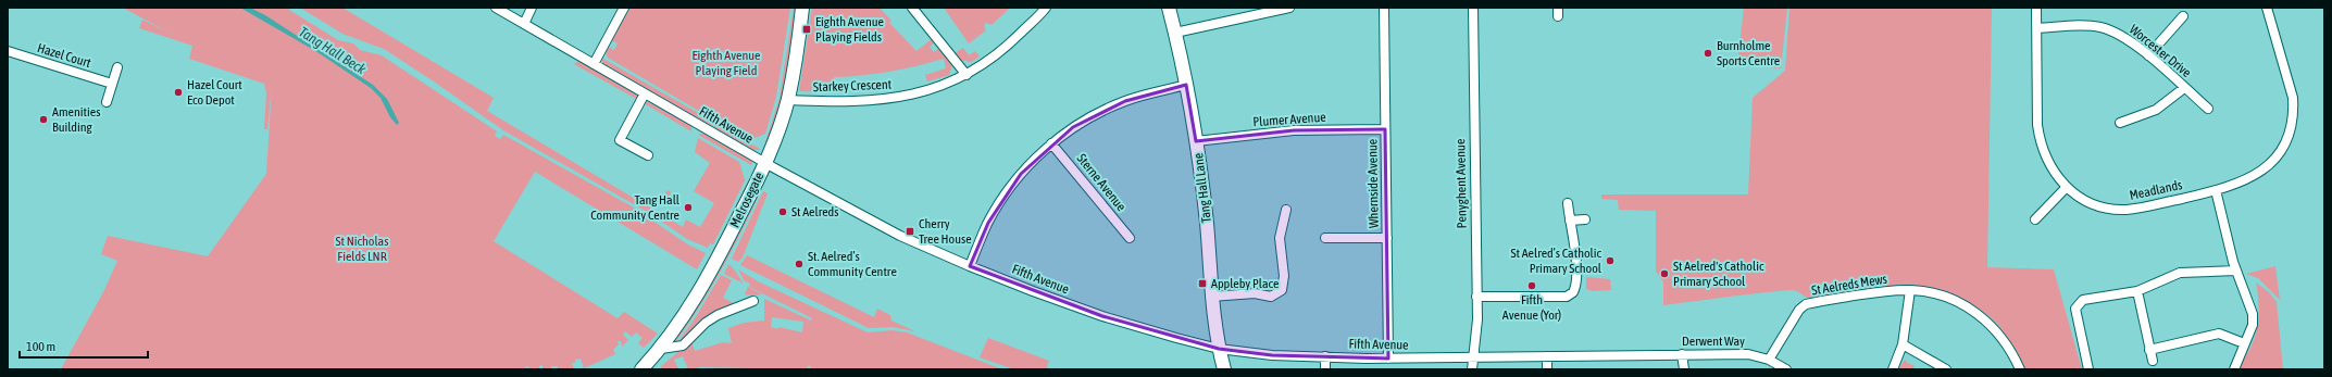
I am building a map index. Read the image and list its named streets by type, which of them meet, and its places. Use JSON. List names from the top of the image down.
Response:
{
  "streets": {
    "street": [
      "Worcester Drive",
      "Hazel Court",
      "Starkey Crescent",
      "Plumer Avenue",
      "Fifth Avenue",
      "Sterne Avenue",
      "Whernside Avenue",
      "Penyghent Avenue",
      "Tang Hall Lane",
      "Meadlands",
      "Melrosegate",
      "St Aelreds Mews",
      "Derwent Way"
    ]
  },
  "crossings": [
    ["Worcester Drive", "Meadlands"],
    ["Starkey Crescent", "Melrosegate"],
    ["Plumer Avenue", "Whernside Avenue"],
    ["Plumer Avenue", "Tang Hall Lane"],
    ["Fifth Avenue", "Whernside Avenue"],
    ["Fifth Avenue", "Penyghent Avenue"],
    ["Fifth Avenue", "Tang Hall Lane"],
    ["Fifth Avenue", "Melrosegate"],
    ["Fifth Avenue", "Derwent Way"],
    ["St Aelreds Mews", "Derwent Way"]
  ],
  "water": ["Tang Hall Beck"],
  "parks": ["Eighth Avenue Playing Field", "St Nicholas Fields LNR"],
  "places": {
    "transit": ["Eighth Avenue Playing Fields", "Cherry Tree House", "Appleby Place"],
    "other": [
      "Burnholme Sports Centre",
      "Hazel Court Eco Depot",
      "Amenities Building",
      "Tang Hall Community Centre",
      "St Aelreds",
      "St Aelred’s Catholic Primary School",
      "St. Aelred’s Community Centre",
      "St Aelred's Catholic Primary School",
      "Fifth Avenue (Yor)"
    ]
  },
  "scale_bar": "100 m"
}
